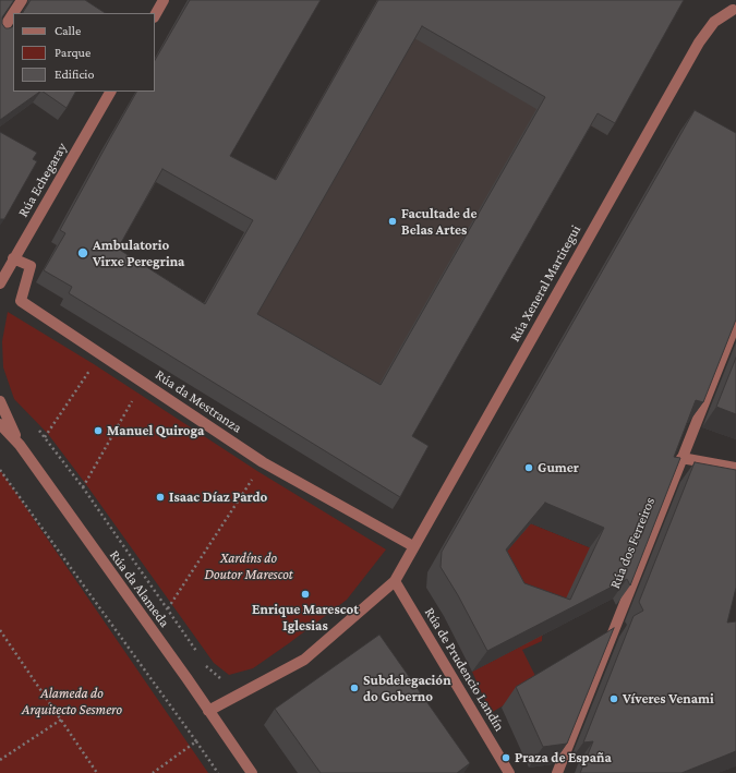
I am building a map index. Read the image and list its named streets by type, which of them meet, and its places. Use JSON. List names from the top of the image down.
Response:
{
  "streets": {
    "street": [
      "Rúa Echegaray",
      "Rúa Xeneral Martitegui",
      "Rúa da Mestranza",
      "Rúa dos Ferreiros",
      "Rúa da Alameda",
      "Rúa de Prudencio Landín"
    ]
  },
  "crossings": [
    ["Rúa Echegaray", "Rúa da Mestranza"],
    ["Rúa Xeneral Martitegui", "Rúa da Mestranza"],
    ["Rúa Xeneral Martitegui", "Rúa de Prudencio Landín"]
  ],
  "parks": ["Xardíns do Doutor Marescot", "Alameda do Arquitecto Sesmero"],
  "places": [
    "Facultade de Belas Artes",
    "Ambulatorio Virxe Peregrina",
    "Manuel Quiroga",
    "Gumer",
    "Isaac Díaz Pardo",
    "Enrique Marescot Iglesias",
    "Subdelegación do Goberno",
    "Víveres Venami",
    "Praza de España"
  ],
  "legend": ["Calle", "Parque", "Edificio"]
}
